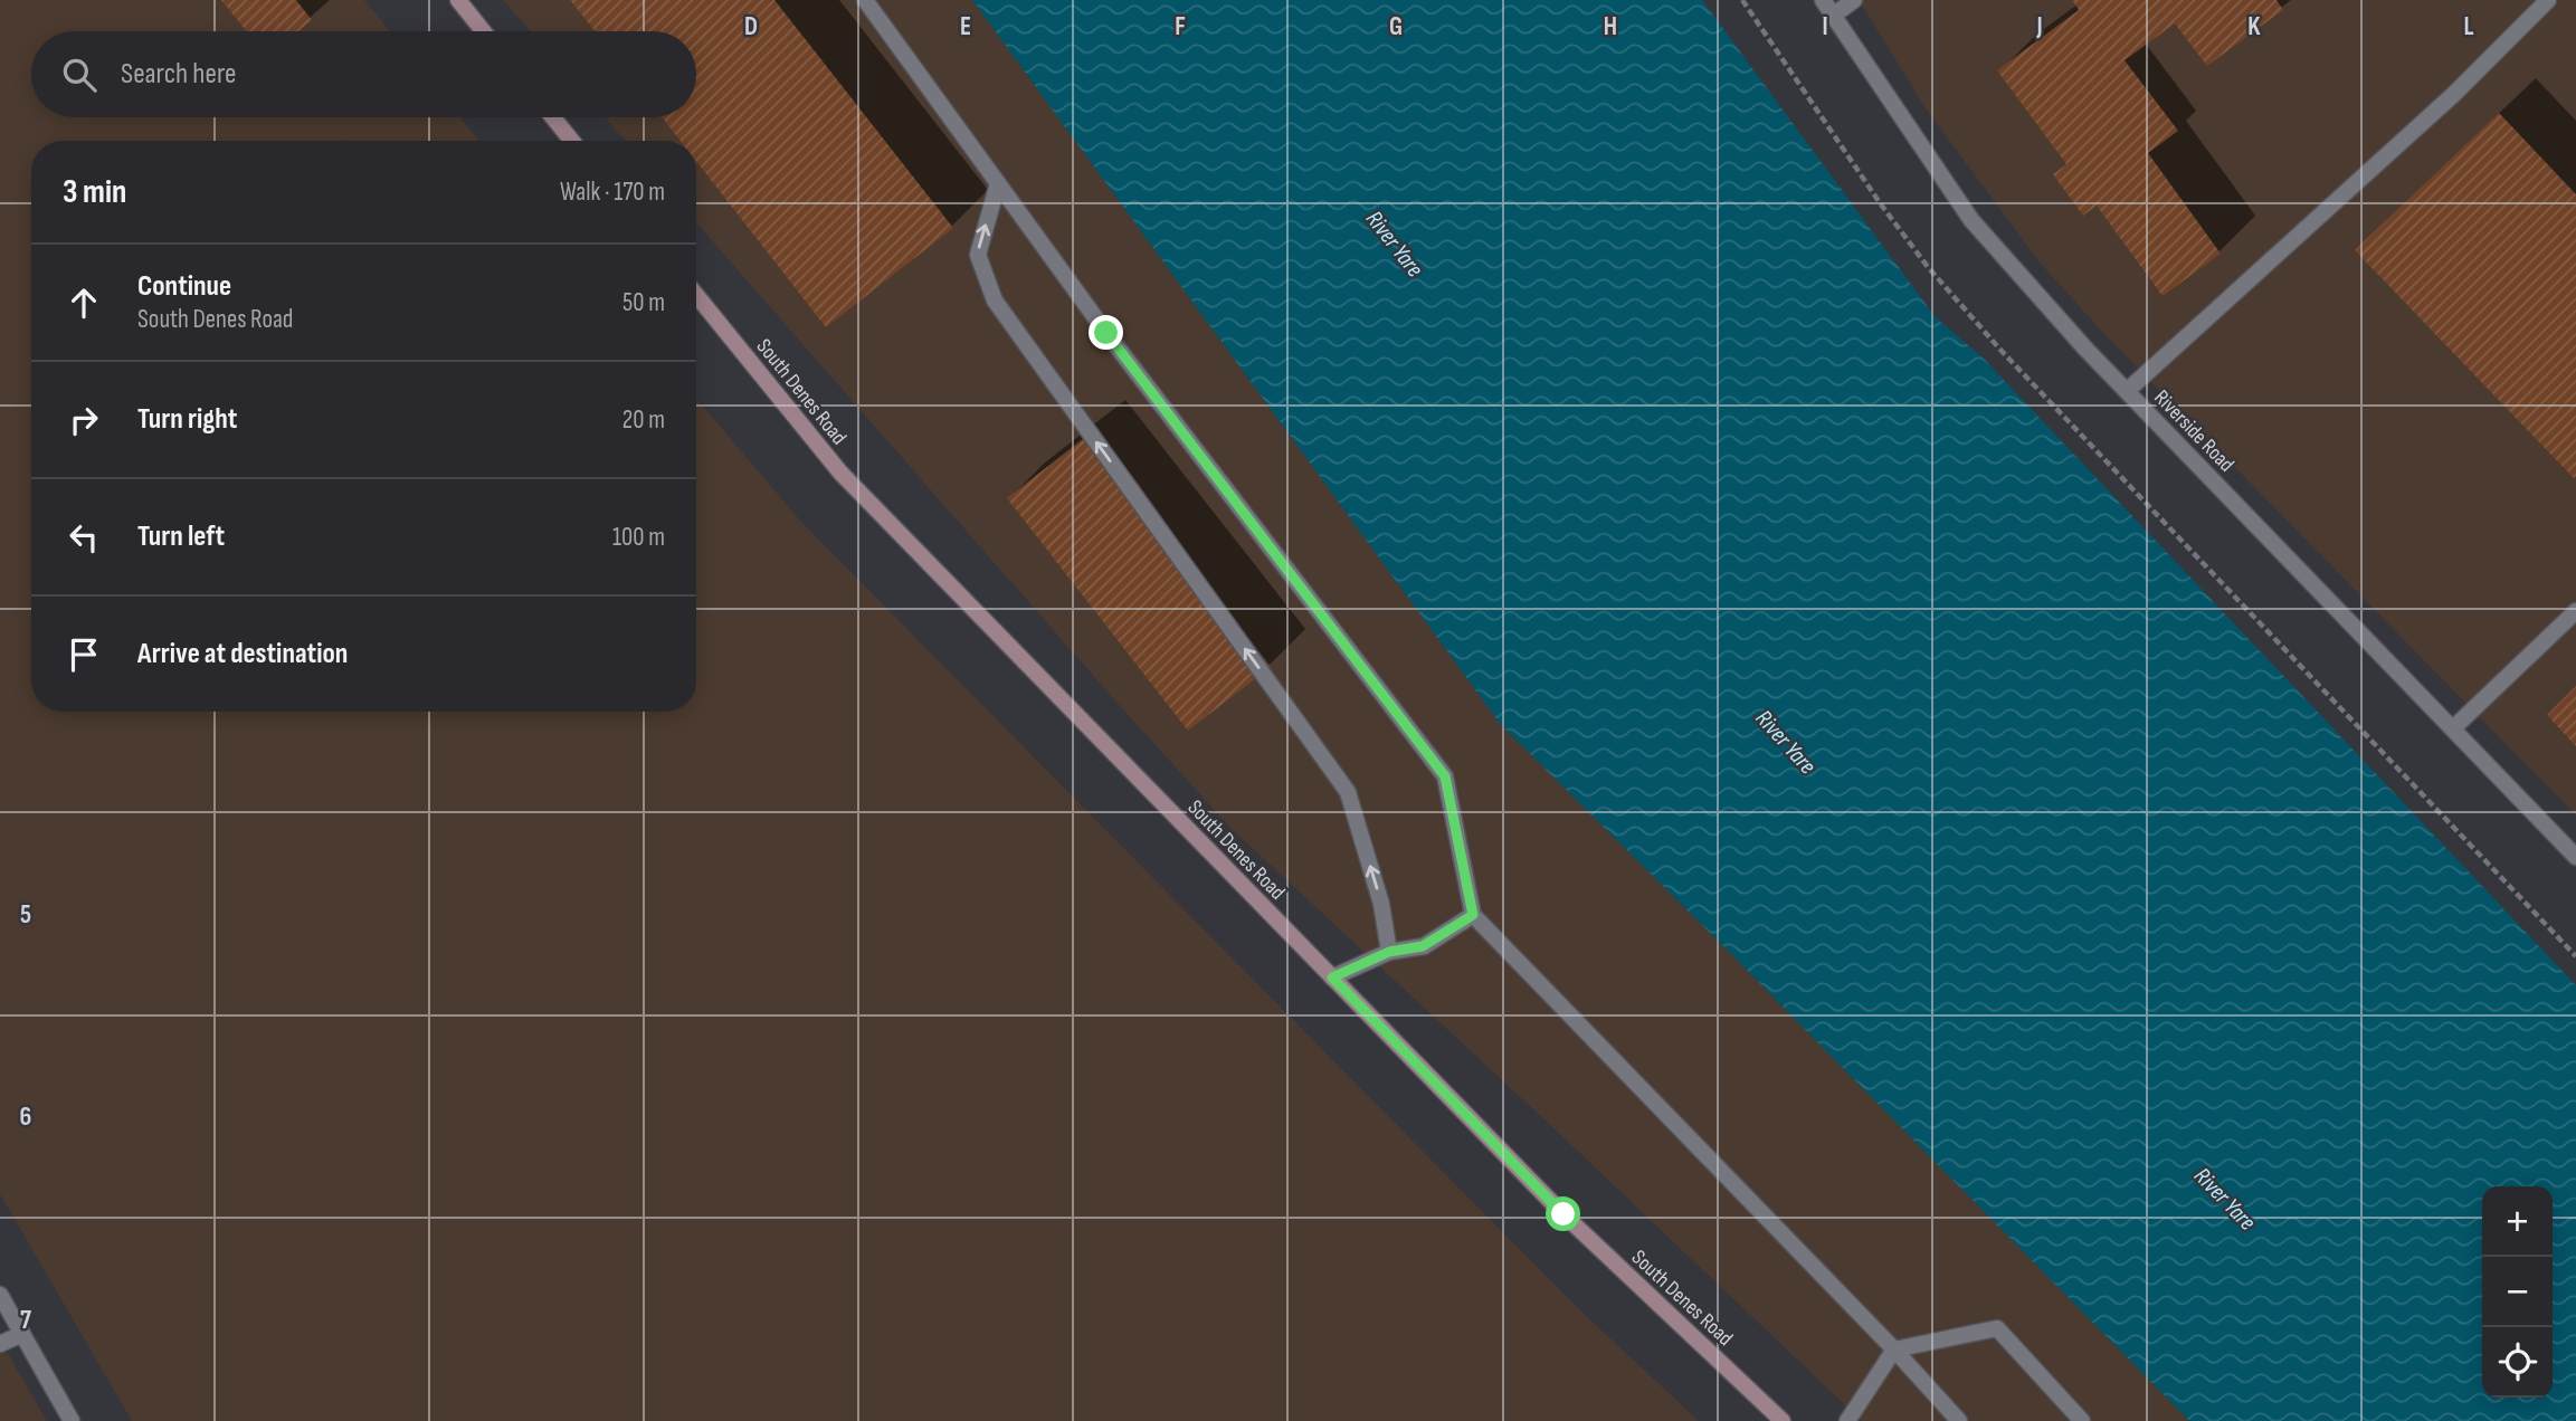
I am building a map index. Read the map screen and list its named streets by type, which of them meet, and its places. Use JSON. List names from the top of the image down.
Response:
{
  "streets": {
    "street": ["South Denes Road", "Riverside Road"]
  },
  "water": ["River Yare"],
  "page": {
    "search": "Search here",
    "heading": ["3 min", "Walk · 170 m"],
    "list": [
      ["Continue", "South Denes Road", "50 m"],
      ["Turn right", "20 m"],
      ["Turn left", "100 m"],
      "Arrive at destination"
    ],
    "map_buttons": ["+", "−"]
  },
  "grid": {
    "columns": [
      "D",
      "E",
      "F",
      "G",
      "H",
      "I",
      "J",
      "K",
      "L"
    ],
    "rows": ["5", "6", "7"]
  }
}
